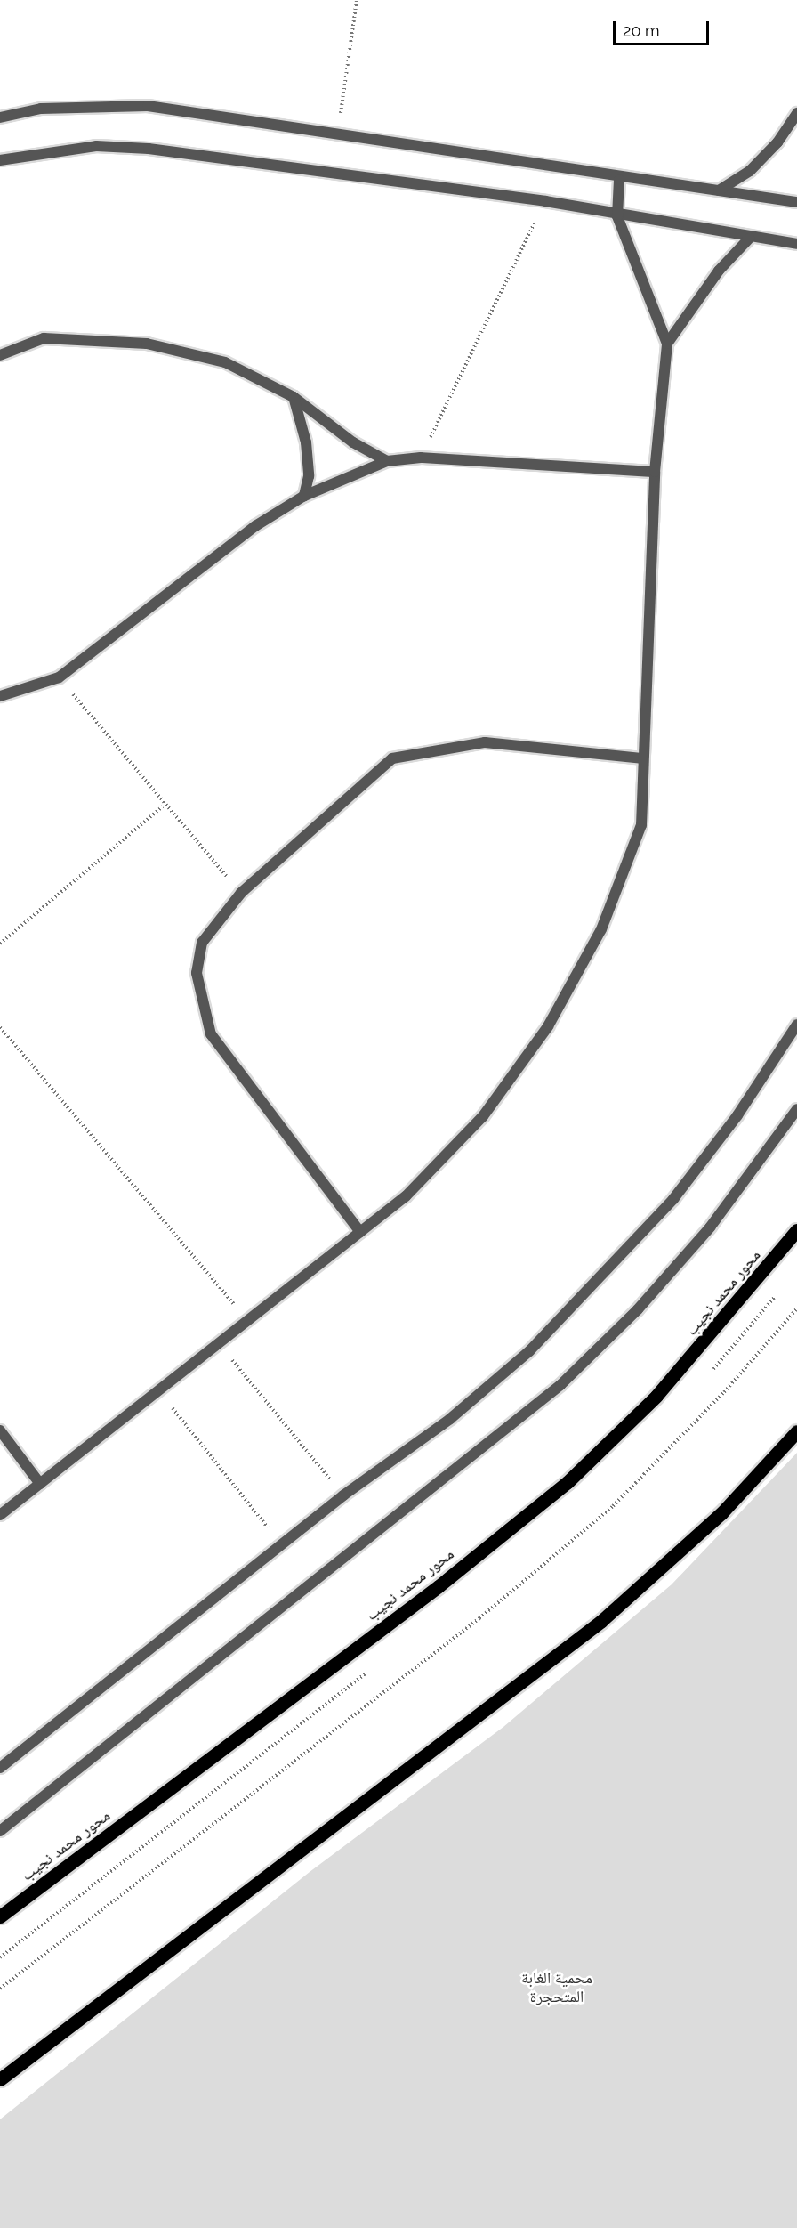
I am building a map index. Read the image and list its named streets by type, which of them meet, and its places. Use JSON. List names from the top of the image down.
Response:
{
  "streets": {
    "main road": ["محور محمد نجيب"]
  },
  "parks": ["محمية الغابة المتحجرة"],
  "scale_bar": "20 m"
}
